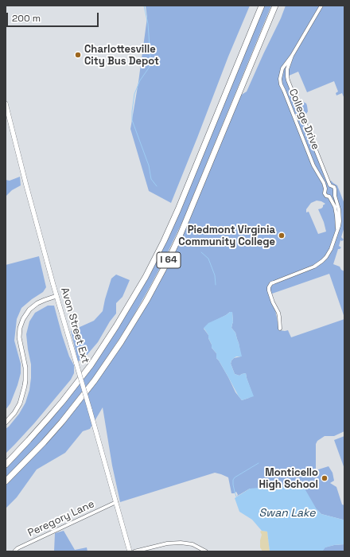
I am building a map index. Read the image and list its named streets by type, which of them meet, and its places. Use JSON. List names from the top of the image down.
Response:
{
  "streets": {
    "highway": ["I 64"],
    "main road": ["Avon Street Ext"],
    "street": ["College Drive", "Peregory Lane"]
  },
  "crossings": [
    ["Avon Street Ext", "Peregory Lane"]
  ],
  "water": ["Swan Lake"],
  "places": ["Charlottesville City Bus Depot", "Piedmont Virginia Community College", "Monticello High School"],
  "scale_bar": "200 m"
}
